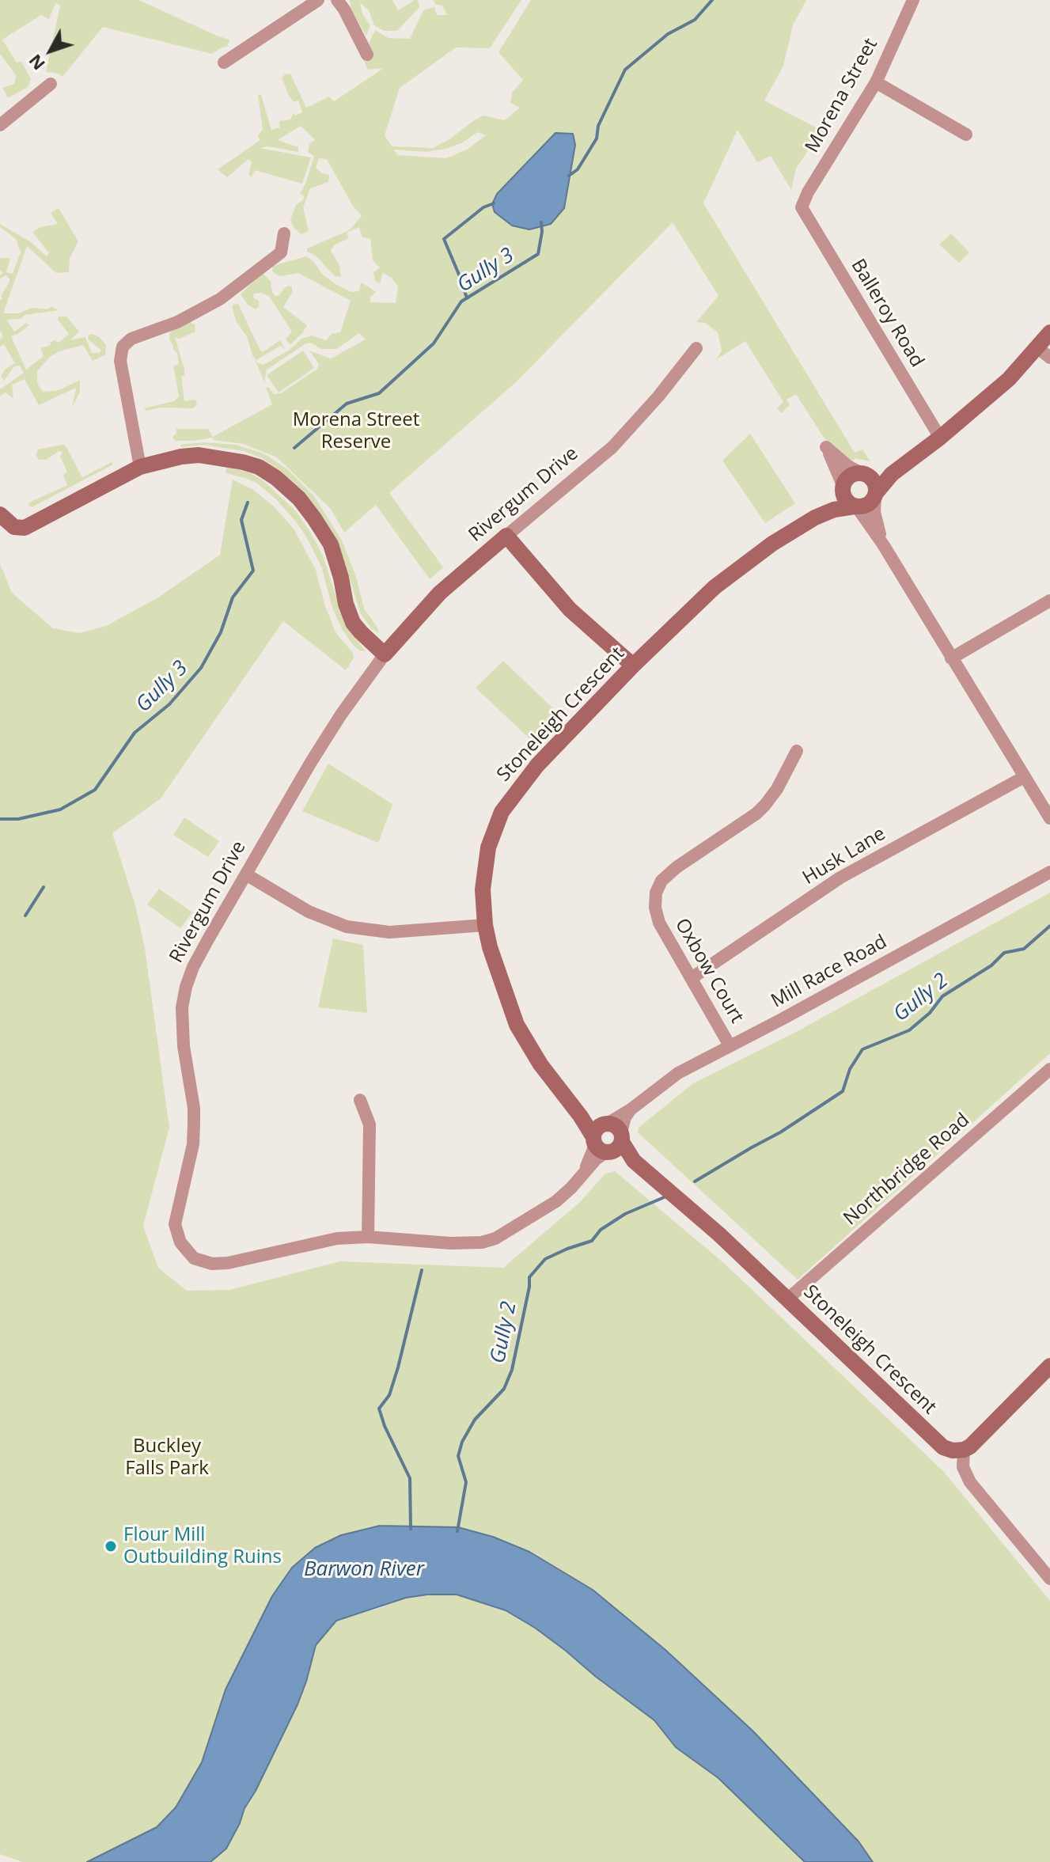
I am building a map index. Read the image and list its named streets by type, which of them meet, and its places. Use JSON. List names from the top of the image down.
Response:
{
  "streets": {
    "street": [
      "Morena Street",
      "Balleroy Road",
      "Rivergum Drive",
      "Stoneleigh Crescent",
      "Husk Lane",
      "Oxbow Court",
      "Mill Race Road",
      "Northbridge Road"
    ]
  },
  "crossings": [
    ["Morena Street", "Balleroy Road"],
    ["Balleroy Road", "Stoneleigh Crescent"],
    ["Rivergum Drive", "Stoneleigh Crescent"],
    ["Rivergum Drive", "Mill Race Road"],
    ["Stoneleigh Crescent", "Mill Race Road"],
    ["Stoneleigh Crescent", "Northbridge Road"],
    ["Husk Lane", "Oxbow Court"],
    ["Oxbow Court", "Mill Race Road"]
  ],
  "water": ["Gully 3", "Gully 2", "Barwon River"],
  "parks": ["Morena Street Reserve", "Buckley Falls Park"],
  "places": ["Flour Mill Outbuilding Ruins"],
  "north": "bottom left"
}
